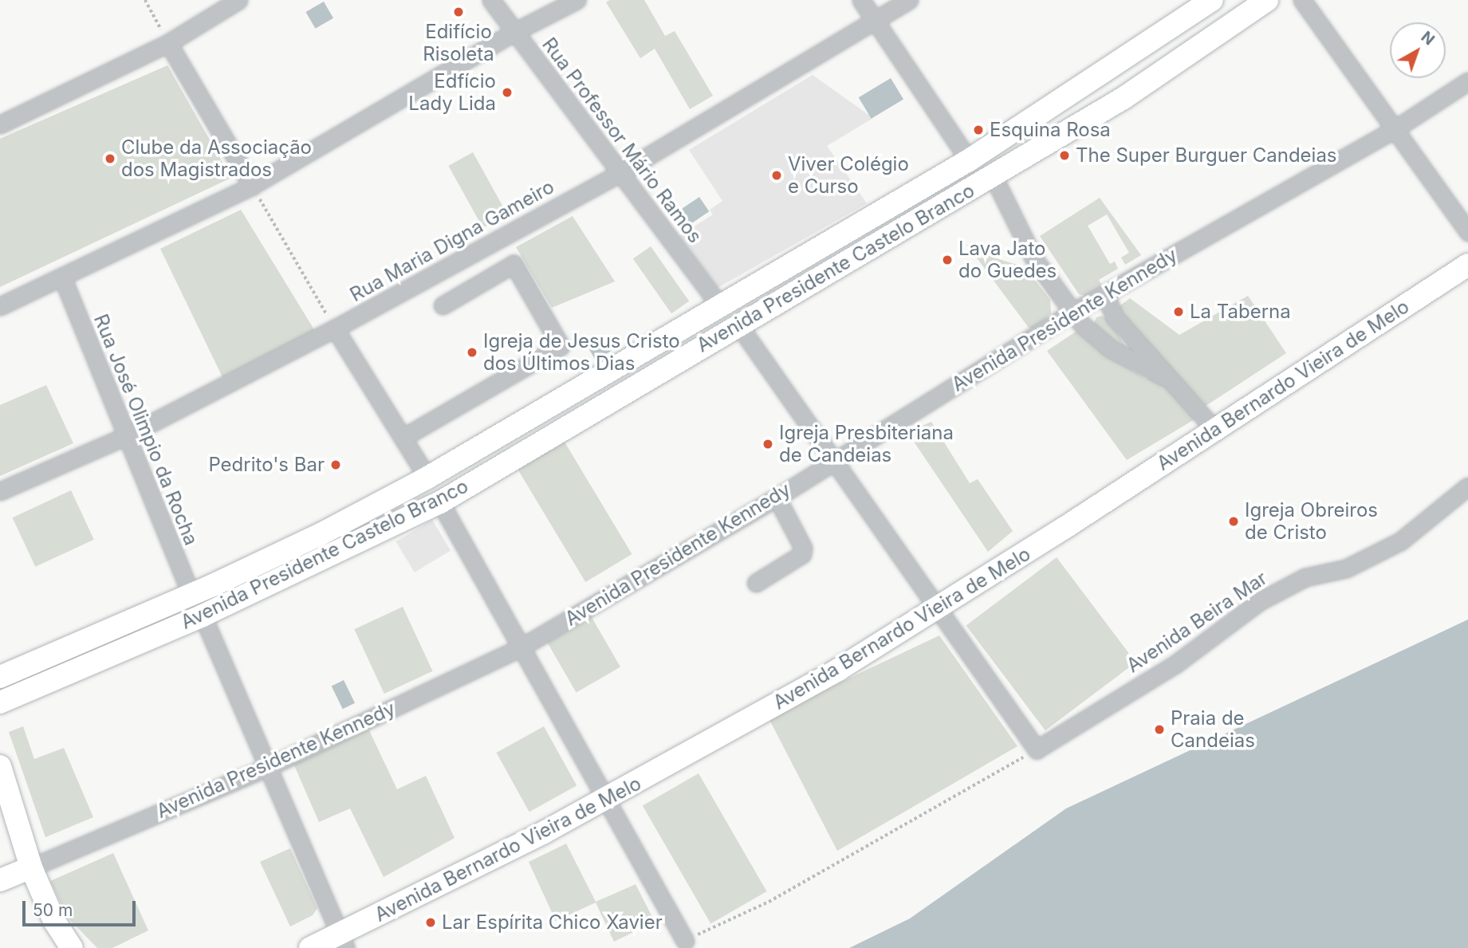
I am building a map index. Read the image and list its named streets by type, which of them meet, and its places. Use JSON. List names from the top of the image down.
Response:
{
  "streets": {
    "main road": ["Avenida Presidente Castelo Branco", "Avenida Presidente Kennedy", "Avenida Bernardo Vieira de Melo"],
    "street": [
      "Rua Professor Mário Ramos",
      "Rua Maria Digna Gameiro",
      "Rua José Olimpio da Rocha",
      "Avenida Beira Mar"
    ]
  },
  "crossings": [
    ["Rua Professor Mário Ramos", "Rua Maria Digna Gameiro"],
    ["Rua Professor Mário Ramos", "Avenida Presidente Castelo Branco"],
    ["Rua Maria Digna Gameiro", "Rua José Olimpio da Rocha"],
    ["Avenida Presidente Castelo Branco", "Rua José Olimpio da Rocha"]
  ],
  "places": [
    "Edifício Risoleta",
    "Edfício Lady Lida",
    "Esquina Rosa",
    "The Super Burguer Candeias",
    "Clube da Associação dos Magistrados",
    "Viver Colégio e Curso",
    "Lava Jato do Guedes",
    "La Taberna",
    "Igreja de Jesus Cristo dos Últimos Dias",
    "Igreja Presbiteriana de Candeias",
    "Pedrito's Bar",
    "Igreja Obreiros de Cristo",
    "Praia de Candeias",
    "Lar Espírita Chico Xavier"
  ],
  "scale_bar": "50 m",
  "north": "top right"
}
